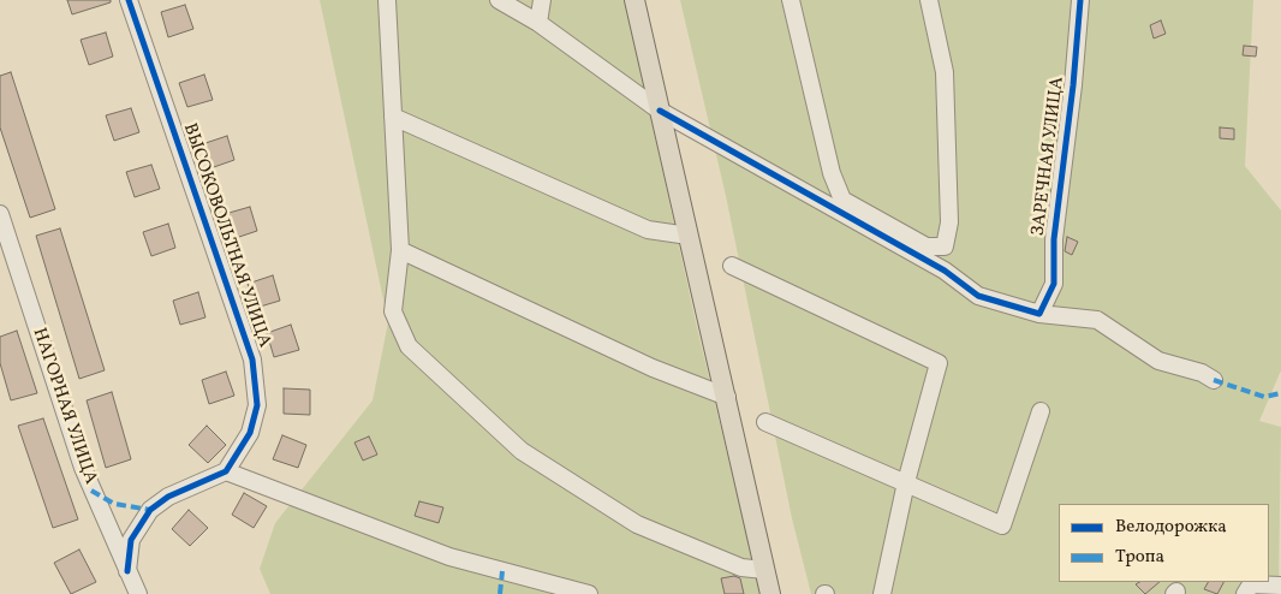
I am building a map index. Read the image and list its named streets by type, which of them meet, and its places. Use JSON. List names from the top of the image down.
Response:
{
  "streets": {
    "street": ["ЗАРЕЧНАЯ УЛИЦА", "ВЫСОКОВОЛЬТНАЯ УЛИЦА", "НАГОРНАЯ УЛИЦА"]
  },
  "legend": ["Велодорожка", "Тропа"]
}
